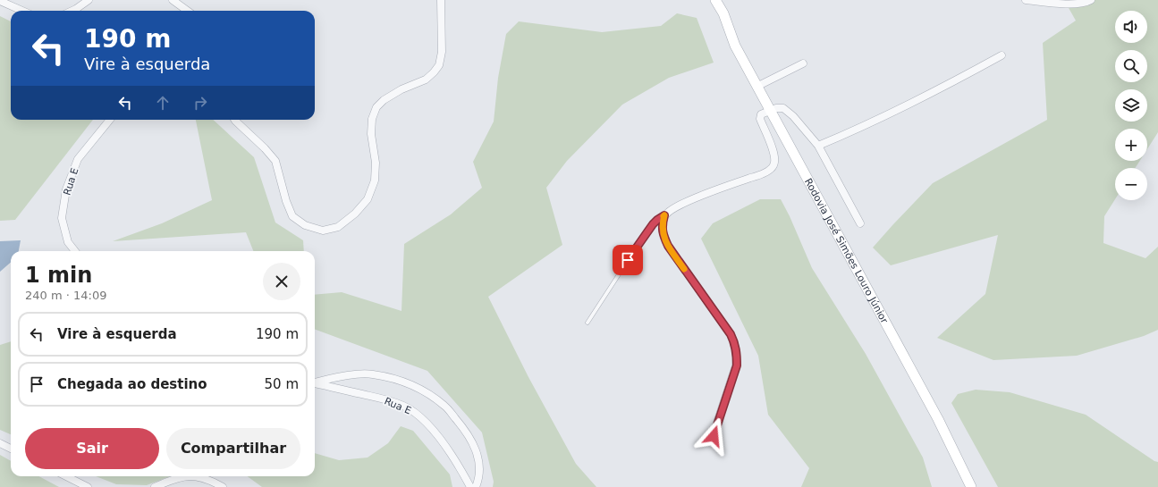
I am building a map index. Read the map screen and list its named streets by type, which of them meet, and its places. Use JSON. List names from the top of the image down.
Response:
{
  "streets": {
    "main road": ["Rodovia José Simões Louro Júnior"],
    "street": ["Rua E"]
  },
  "page": {
    "map_buttons": ["+", "−"],
    "turn": ["190 m", "Vire à esquerda"],
    "heading": ["1 min", "240 m · 14:09"],
    "list": [
      {
        "name": "Vire à esquerda",
        "value": "190 m"
      },
      {
        "name": "Chegada ao destino",
        "value": "50 m"
      }
    ],
    "buttons": ["Sair", "Compartilhar"]
  }
}
